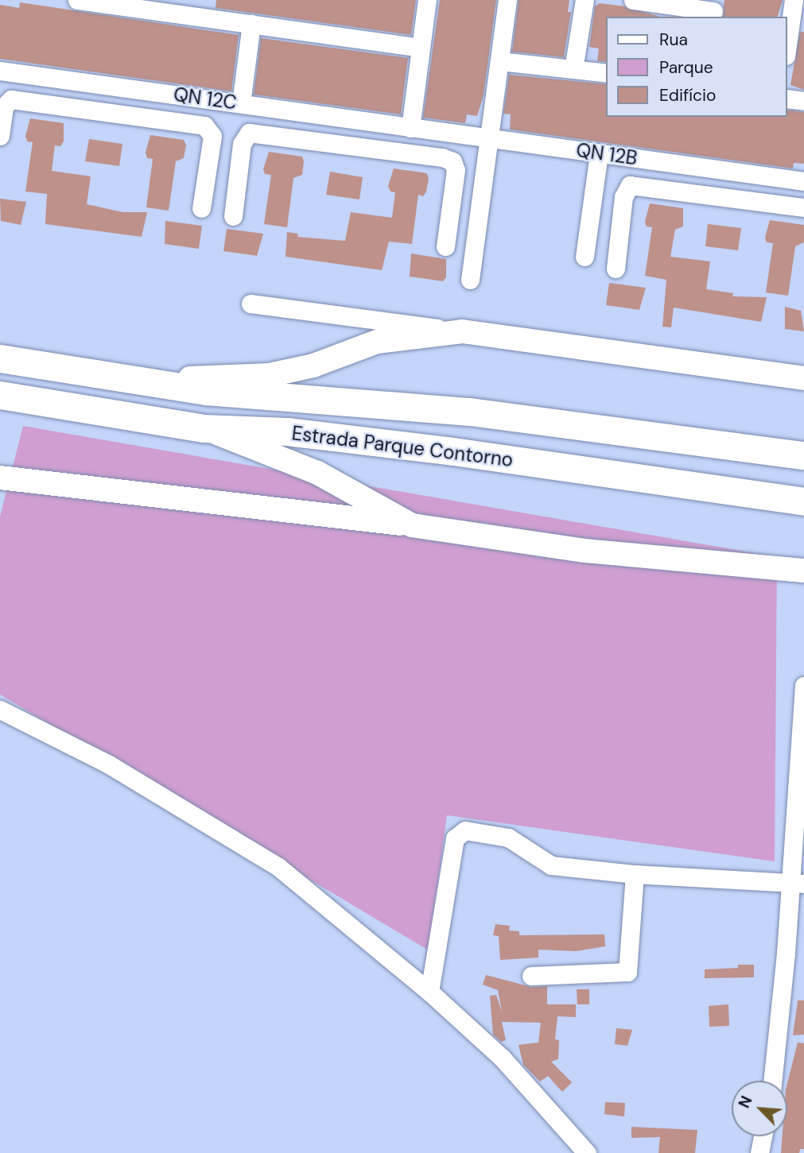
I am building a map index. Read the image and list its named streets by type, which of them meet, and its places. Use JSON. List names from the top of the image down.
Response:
{
  "streets": {
    "highway": ["Estrada Parque Contorno"],
    "street": ["QN 12C", "QN 12B"]
  },
  "crossings": [
    ["QN 12C", "QN 12B"]
  ],
  "legend": ["Rua", "Parque", "Edifício"],
  "north": "top left"
}
